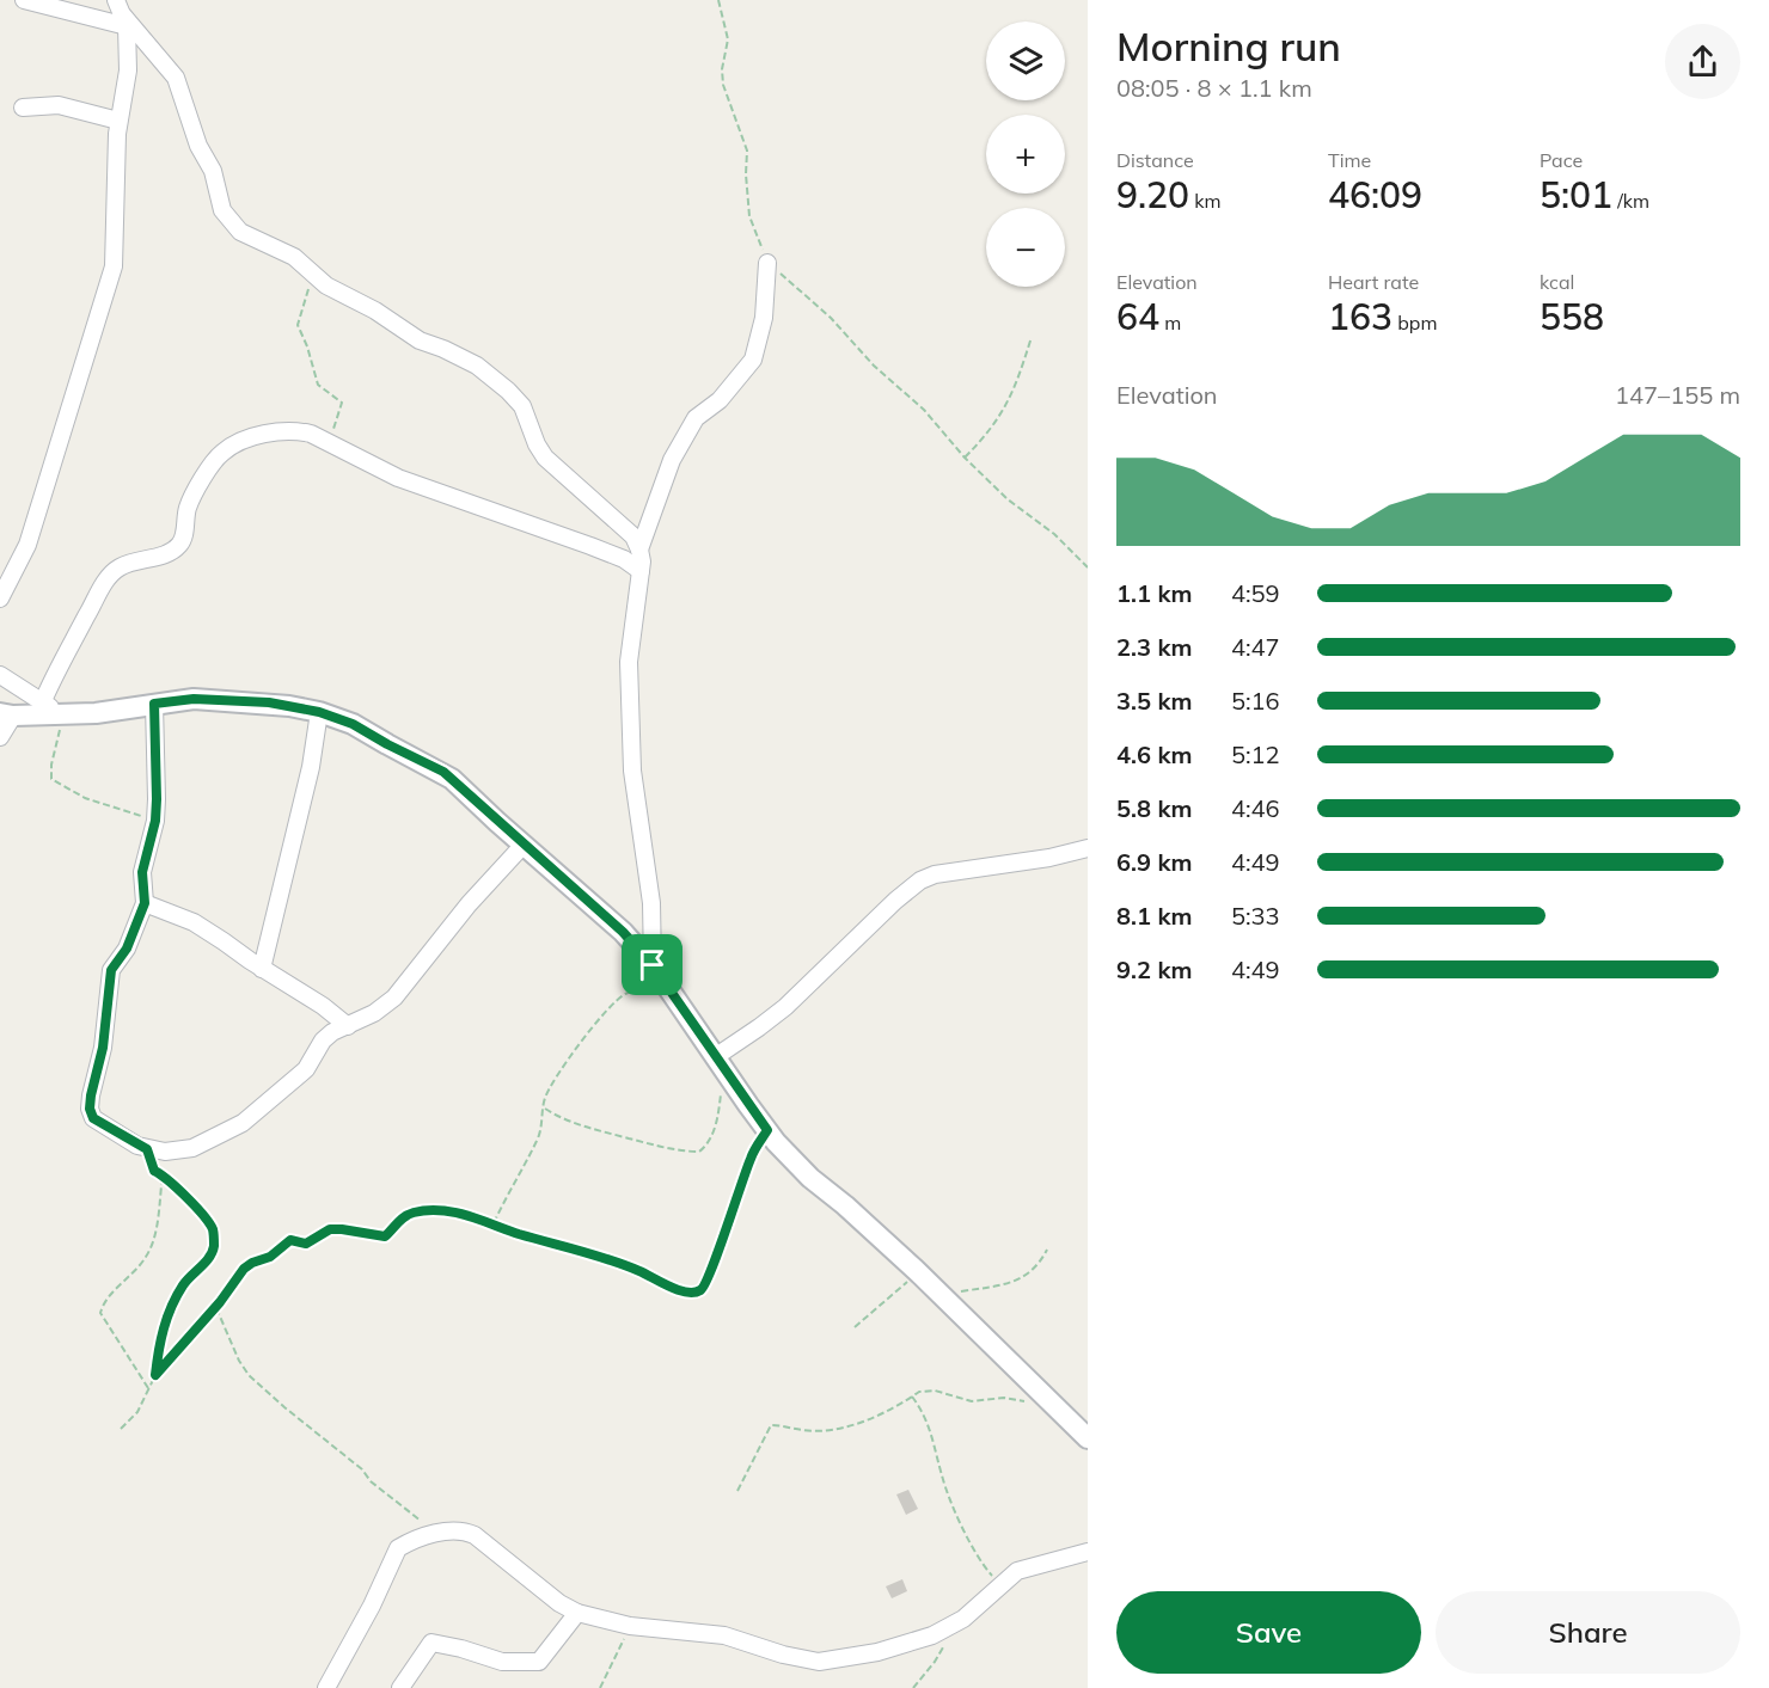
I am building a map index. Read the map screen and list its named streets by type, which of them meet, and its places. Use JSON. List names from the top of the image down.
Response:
{
  "page": {
    "heading": ["Morning run", "08:05 · 8 × 1.1 km"],
    "map_buttons": ["+", "−"],
    "stats": [
      ["Distance", "9.20 km"],
      ["Time", "46:09"],
      ["Pace", "5:01 /km"],
      ["Elevation", "64 m"],
      ["Heart rate", "163 bpm"],
      ["kcal", "558"]
    ],
    "chart": ["Elevation", "147–155 m"],
    "list": [
      {
        "name": "1.1 km",
        "note": "4:59"
      },
      {
        "name": "2.3 km",
        "note": "4:47"
      },
      {
        "name": "3.5 km",
        "note": "5:16"
      },
      {
        "name": "4.6 km",
        "note": "5:12"
      },
      {
        "name": "5.8 km",
        "note": "4:46"
      },
      {
        "name": "6.9 km",
        "note": "4:49"
      },
      {
        "name": "8.1 km",
        "note": "5:33"
      },
      {
        "name": "9.2 km",
        "note": "4:49"
      }
    ],
    "buttons": ["Save", "Share"]
  }
}
